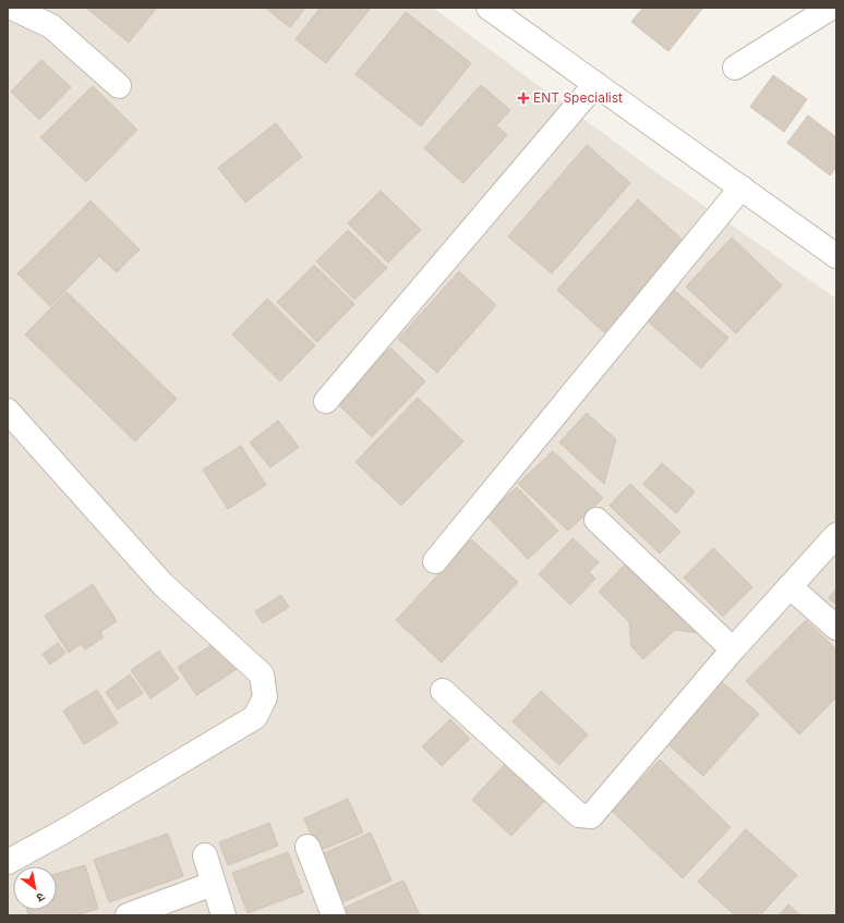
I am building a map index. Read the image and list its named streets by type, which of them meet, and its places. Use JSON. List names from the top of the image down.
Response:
{
  "places": {
    "health": ["ENT Specialist"]
  },
  "north": "bottom right"
}
